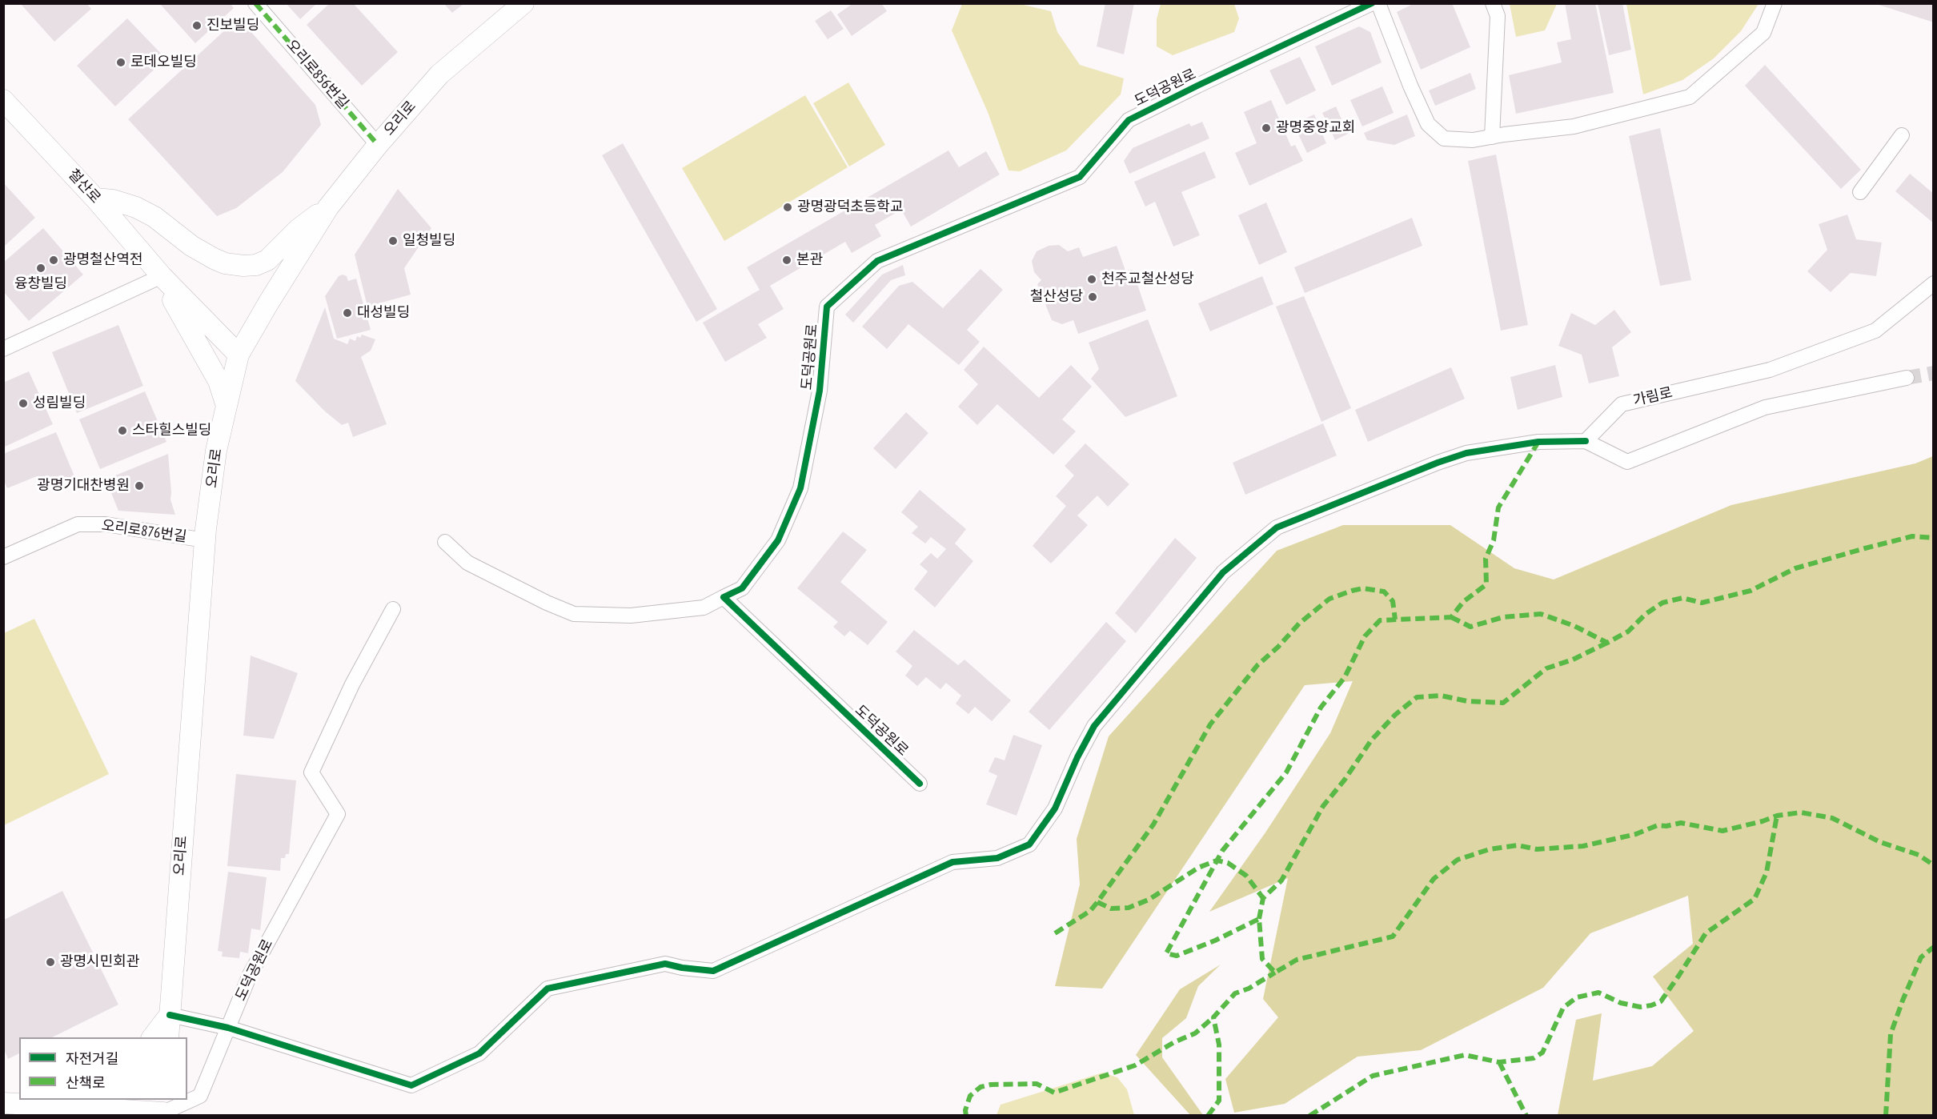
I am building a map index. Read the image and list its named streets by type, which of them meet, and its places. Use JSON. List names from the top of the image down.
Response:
{
  "streets": {
    "main road": ["오리로", "철산로"],
    "street": [
      "오리로856번길",
      "도덕공원로",
      "가림로",
      "오리로876번길"
    ]
  },
  "crossings": [
    ["오리로856번길", "오리로"],
    ["오리로", "철산로"],
    ["오리로", "오리로876번길"]
  ],
  "places": [
    "진보빌딩",
    "로데오빌딩",
    "광명중앙교회",
    "광명광덕초등학교",
    "일청빌딩",
    "광명철산역전",
    "본관",
    "융창빌딩",
    "천주교철산성당",
    "철산성당",
    "대성빌딩",
    "성림빌딩",
    "스타힐스빌딩",
    "광명기대찬병원",
    "광명시민회관"
  ],
  "legend": ["자전거길", "산책로"]
}
